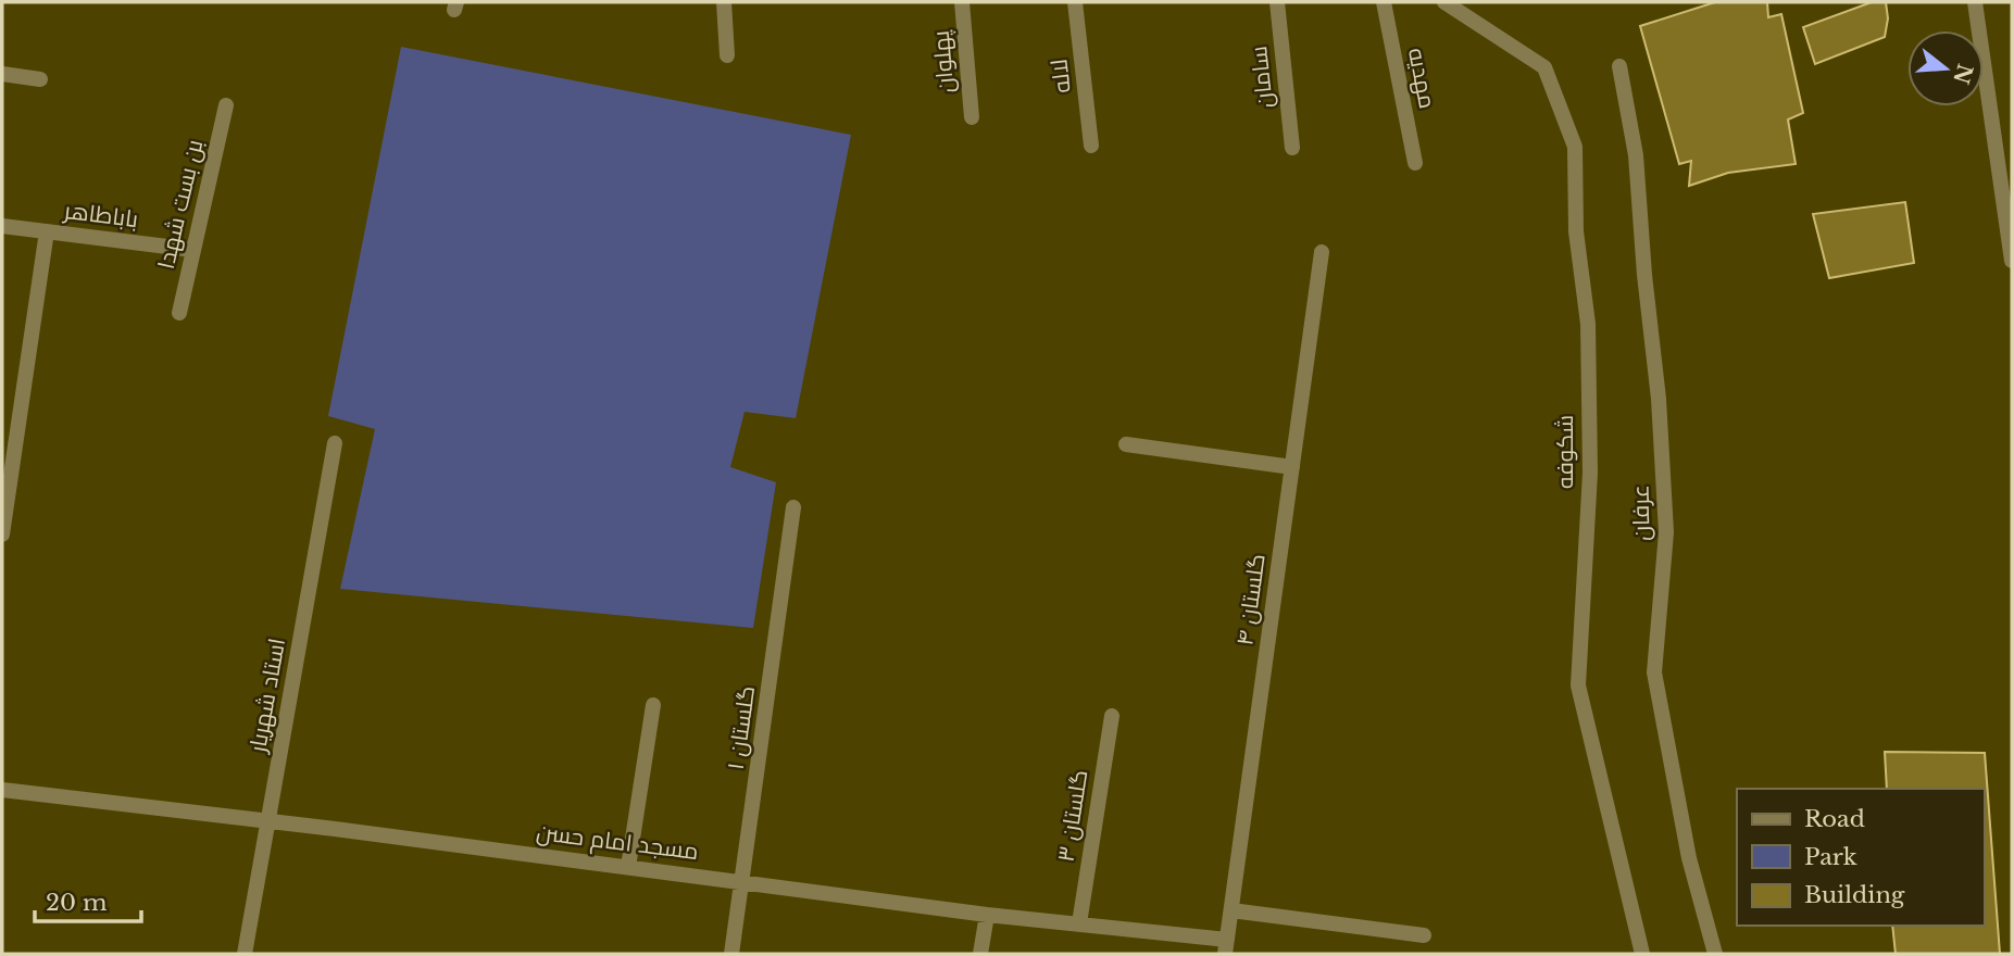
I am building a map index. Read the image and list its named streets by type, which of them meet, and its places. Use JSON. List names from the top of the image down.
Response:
{
  "streets": {
    "street": [
      "پهلوان",
      "لاله",
      "سامان",
      "مهدیه",
      "بن بست شهدا",
      "باباطاهر",
      "شکوفه",
      "عرفان",
      "گلستان ۴",
      "استاد شهریار",
      "گلستان ۱",
      "گلستان ۳",
      "مسجد امام حسن"
    ]
  },
  "crossings": [
    ["بن بست شهدا", "باباطاهر"],
    ["گلستان ۴", "مسجد امام حسن"],
    ["استاد شهریار", "مسجد امام حسن"],
    ["گلستان ۱", "مسجد امام حسن"],
    ["گلستان ۳", "مسجد امام حسن"]
  ],
  "legend": ["Road", "Park", "Building"],
  "scale_bar": "20 m",
  "north": "right"
}
